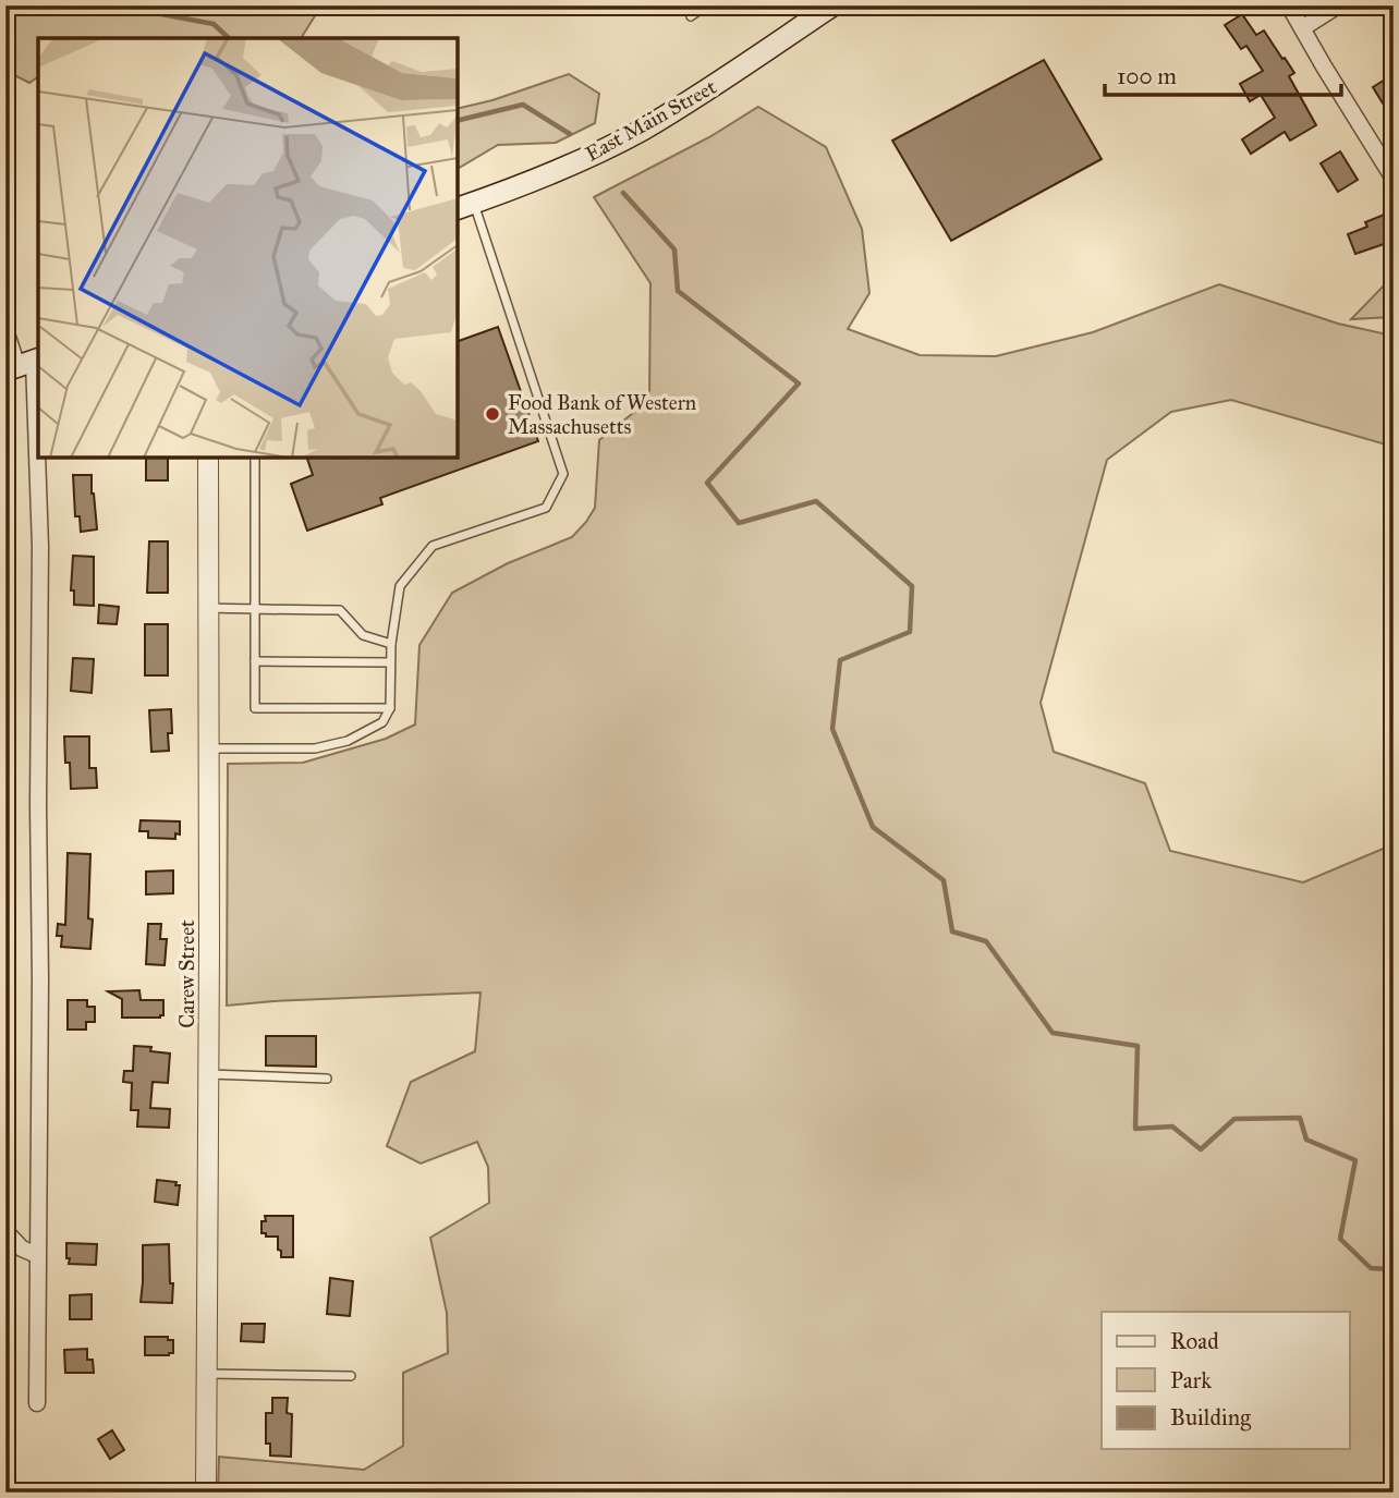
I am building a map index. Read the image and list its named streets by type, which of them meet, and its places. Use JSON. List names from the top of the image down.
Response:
{
  "streets": {
    "main road": ["East Main Street"],
    "street": ["Carew Street"]
  },
  "places": ["Food Bank of Western Massachusetts"],
  "legend": ["Road", "Park", "Building"],
  "scale_bar": "100 m"
}
